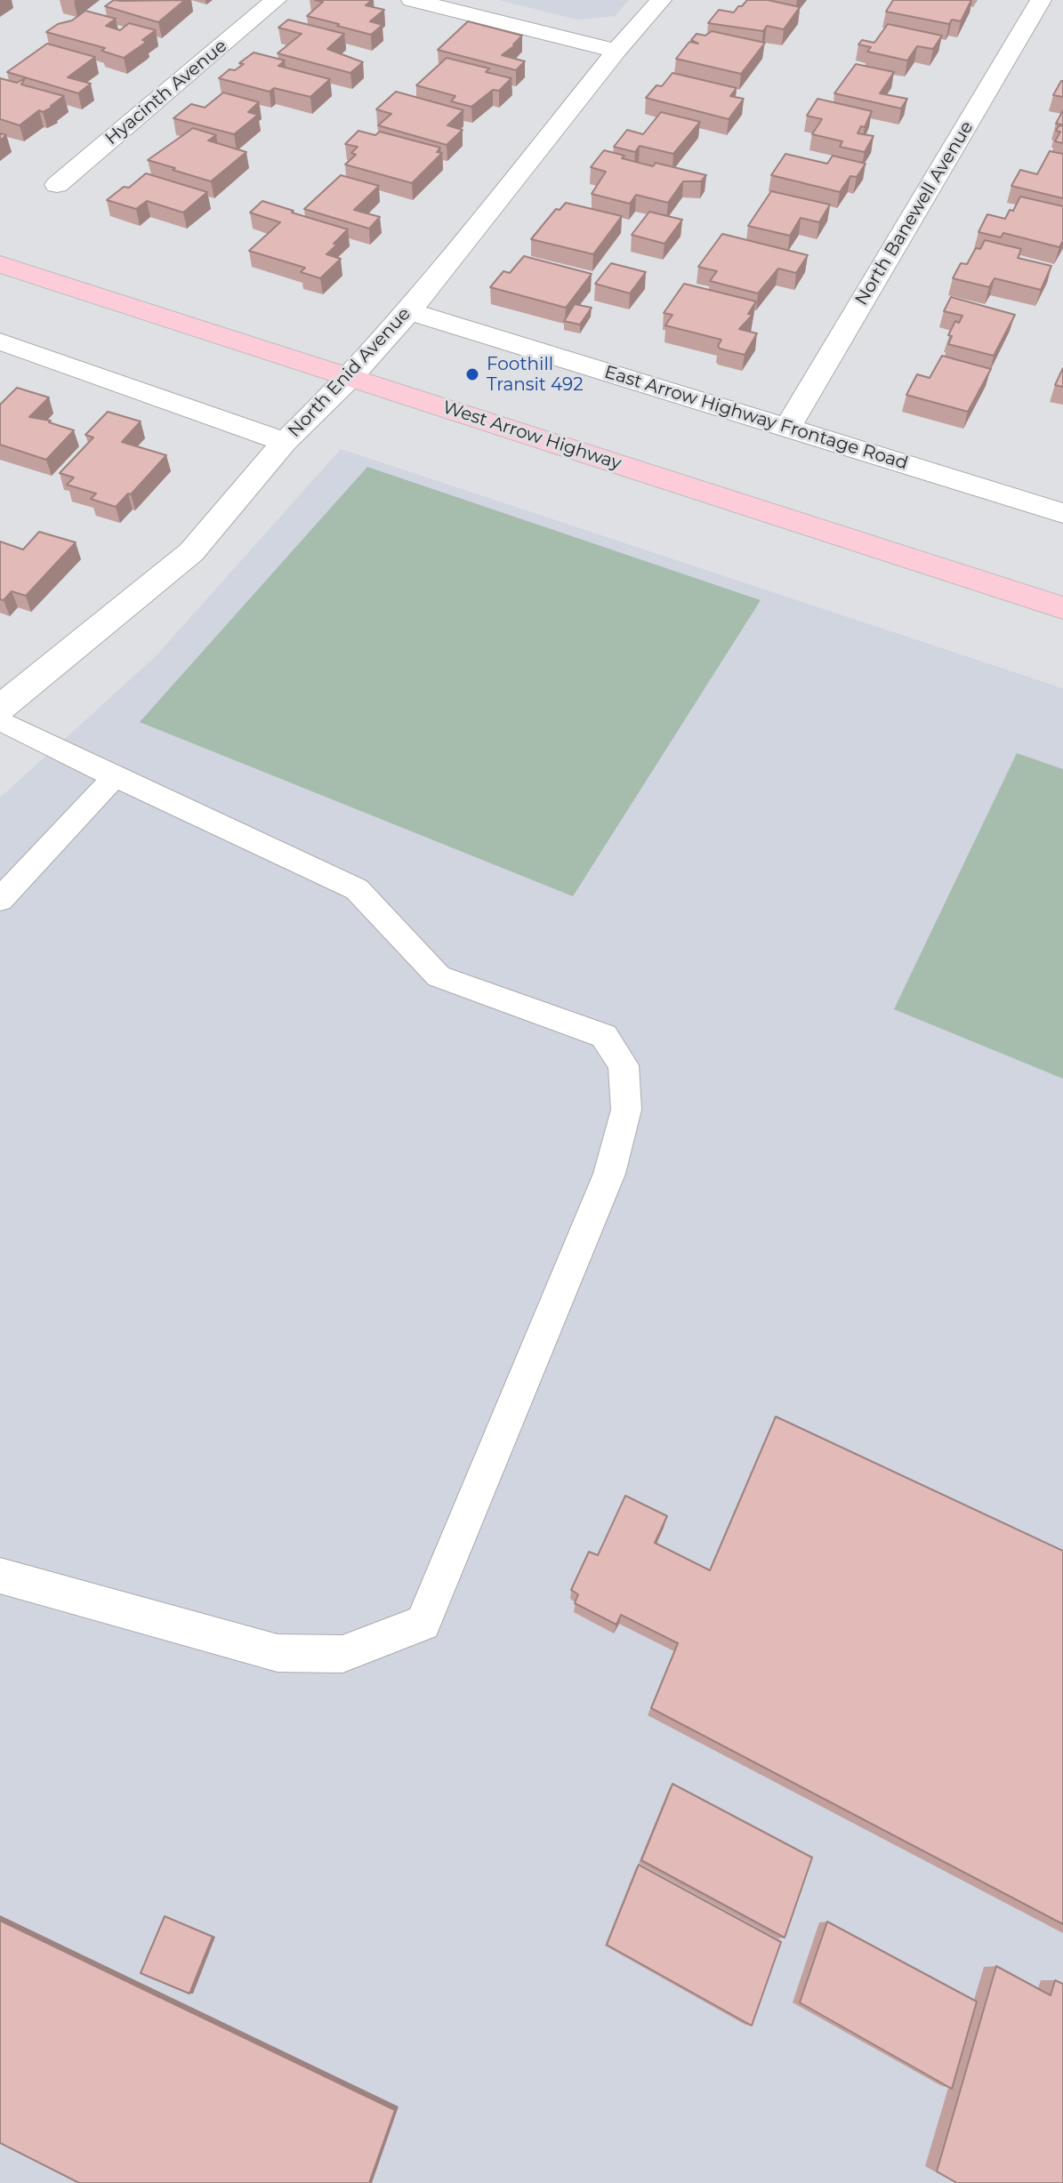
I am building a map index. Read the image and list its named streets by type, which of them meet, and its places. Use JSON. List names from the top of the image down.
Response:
{
  "streets": {
    "main road": ["West Arrow Highway"],
    "street": [
      "Hyacinth Avenue",
      "North Banewell Avenue",
      "North Enid Avenue",
      "East Arrow Highway Frontage Road"
    ]
  },
  "crossings": [
    ["North Banewell Avenue", "East Arrow Highway Frontage Road"],
    ["North Enid Avenue", "East Arrow Highway Frontage Road"],
    ["North Enid Avenue", "West Arrow Highway"]
  ],
  "places": ["Foothill Transit 492"]
}
